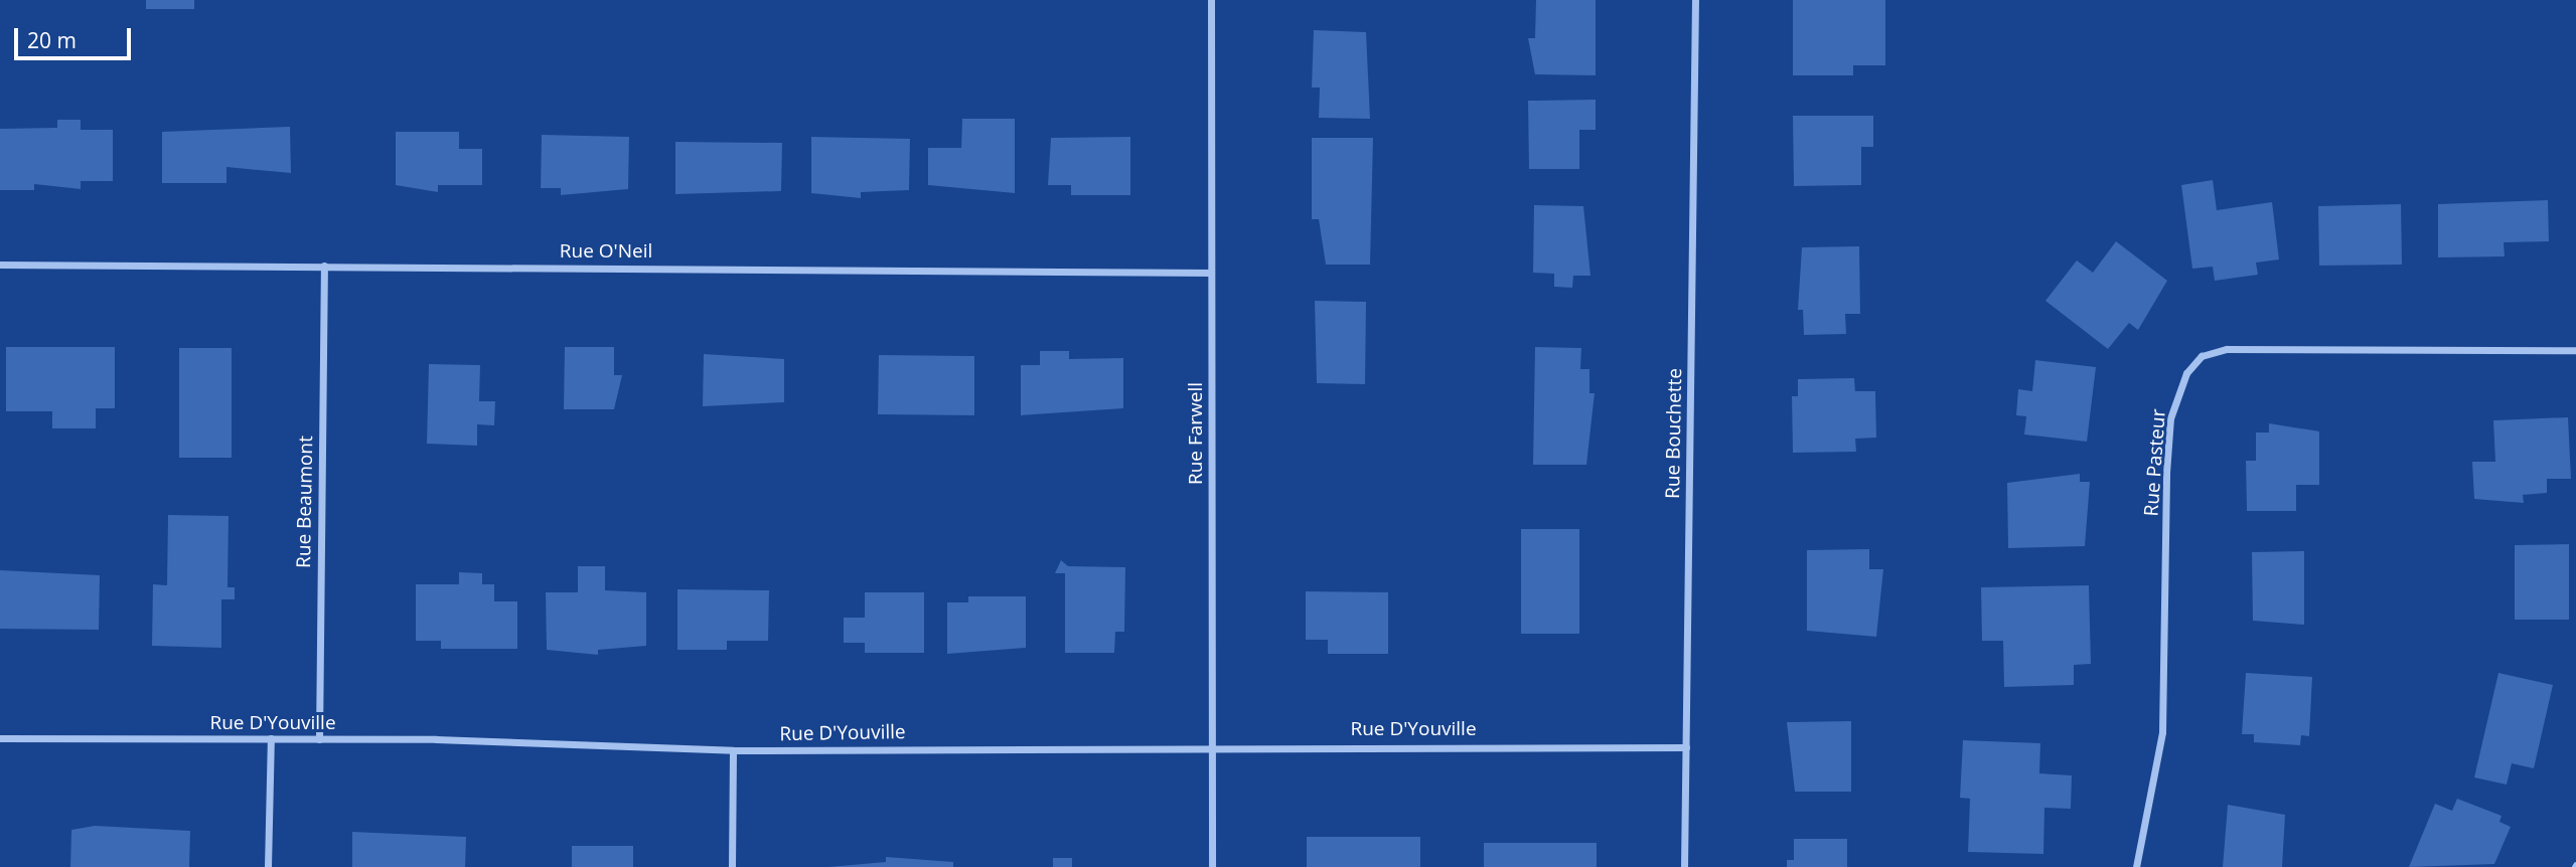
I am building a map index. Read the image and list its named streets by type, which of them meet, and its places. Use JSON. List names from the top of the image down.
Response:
{
  "streets": {
    "street": [
      "Rue O'Neil",
      "Rue Farwell",
      "Rue Bouchette",
      "Rue Pasteur",
      "Rue Beaumont",
      "Rue D'Youville"
    ]
  },
  "crossings": [
    ["Rue O'Neil", "Rue Farwell"],
    ["Rue O'Neil", "Rue Beaumont"],
    ["Rue Farwell", "Rue D'Youville"],
    ["Rue Bouchette", "Rue D'Youville"],
    ["Rue Beaumont", "Rue D'Youville"]
  ],
  "scale_bar": "20 m"
}
